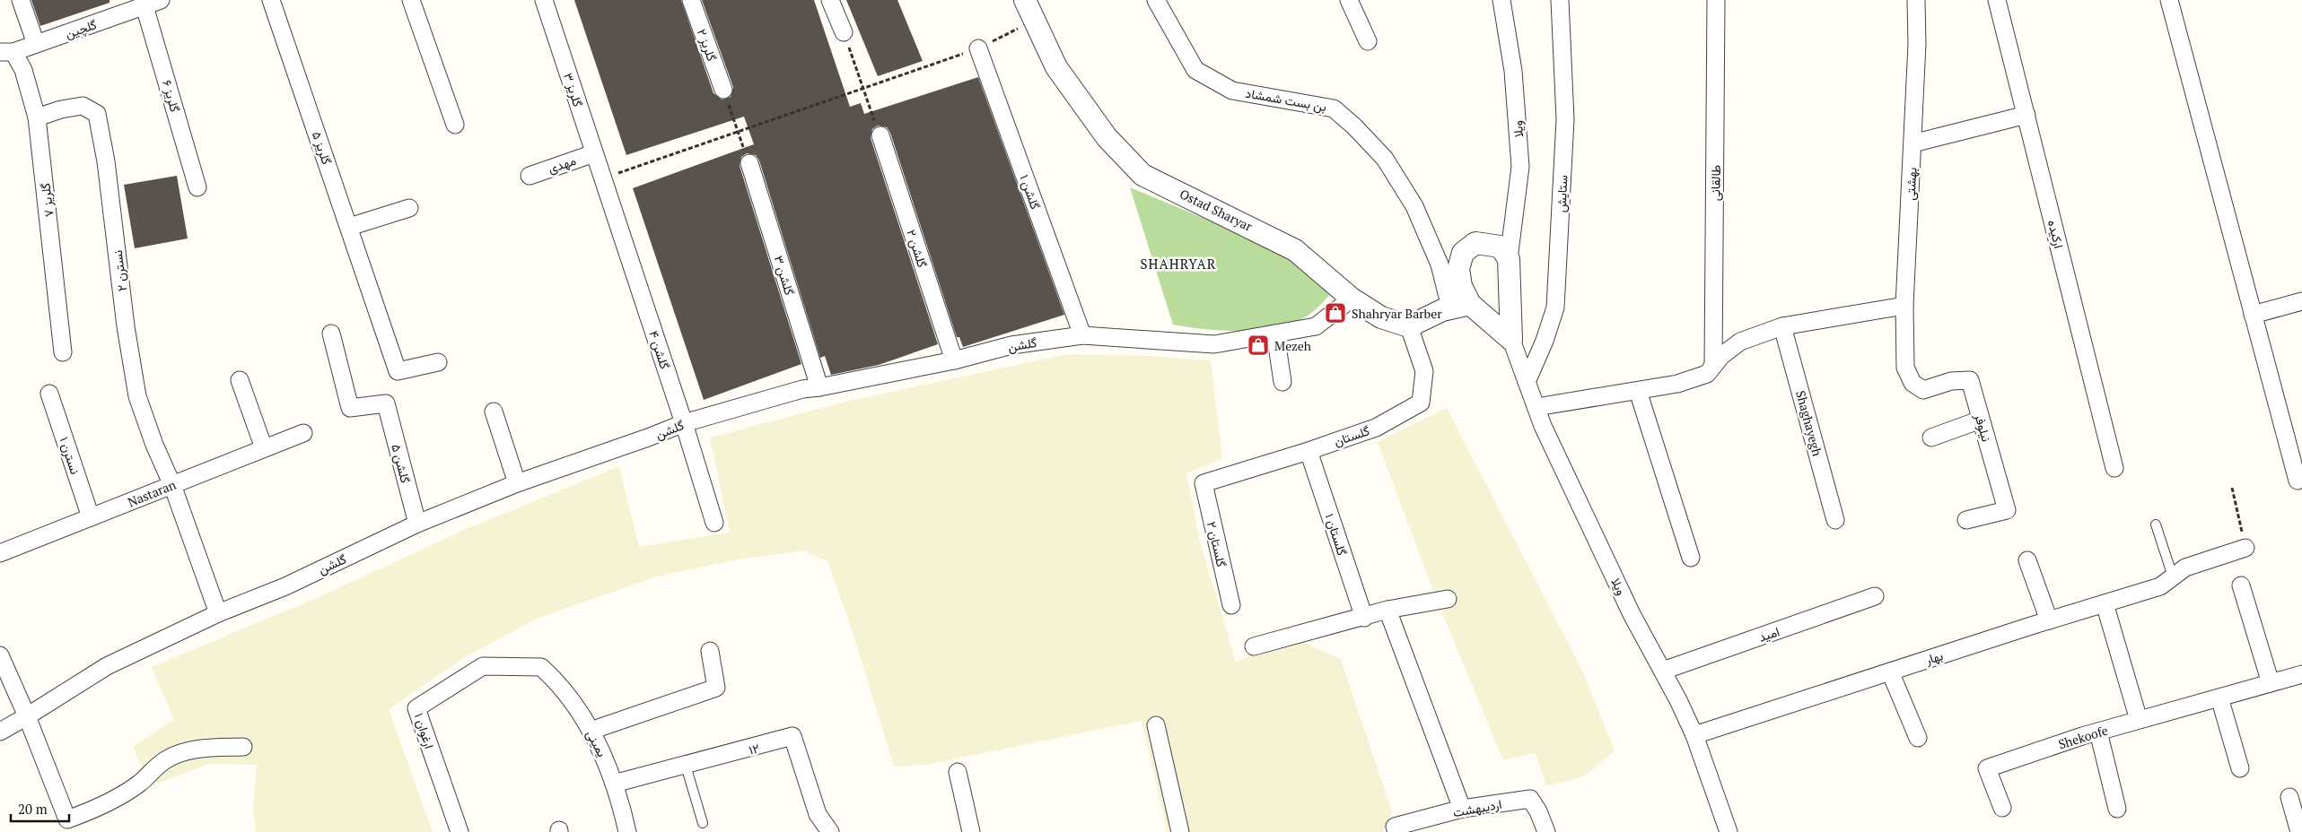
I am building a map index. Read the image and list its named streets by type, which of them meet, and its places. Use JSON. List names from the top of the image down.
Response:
{
  "streets": {
    "street": [
      "گلچین",
      "گلریز ۲",
      "گلریز ۳",
      "گلریز ۶",
      "بن بست شمشاد",
      "ویلا",
      "گلریز ۵",
      "مهدی",
      "طالقانی",
      "بهشتی",
      "گلشن ۱",
      "ستایش",
      "گلریز ۷",
      "Ostad Sharyar",
      "ارکیده",
      "گلشن ۲",
      "نسترن ۲",
      "گلشن ۳",
      "گلشن",
      "گلشن ۴",
      "Shaghayegh",
      "نیلوفر",
      "گلستان",
      "نسترن ۱",
      "گلشن ۵",
      "Nastaran",
      "گلستان ۱",
      "گلستان ۲",
      "امید",
      "بهار",
      "ارغوان ۱",
      "Shekoofe",
      "یمینی",
      "۱۲",
      "اردیبهشت"
    ]
  },
  "crossings": [
    ["گلچین", "گلریز ۶"],
    ["گلچین", "گلریز ۷"],
    ["گلریز ۳", "مهدی"],
    ["گلریز ۳", "گلشن ۴"],
    ["ویلا", "ستایش"],
    ["ویلا", "امید"],
    ["ویلا", "بهار"],
    ["بهشتی", "نیلوفر"],
    ["گلشن ۱", "گلشن"],
    ["گلریز ۷", "نسترن ۲"],
    ["Ostad Sharyar", "گلشن"],
    ["Ostad Sharyar", "گلستان"],
    ["گلشن ۲", "گلشن"],
    ["نسترن ۲", "Nastaran"],
    ["گلشن ۳", "گلشن"],
    ["گلشن", "گلشن ۴"],
    ["گلشن", "گلشن ۵"],
    ["گلستان", "گلستان ۱"],
    ["گلستان", "گلستان ۲"],
    ["نسترن ۱", "Nastaran"],
    ["ارغوان ۱", "یمینی"],
    ["یمینی", "۱۲"]
  ],
  "districts": ["SHAHRYAR"],
  "places": {
    "shop": ["Shahryar Barber", "Mezeh"]
  },
  "scale_bar": "20 m"
}
